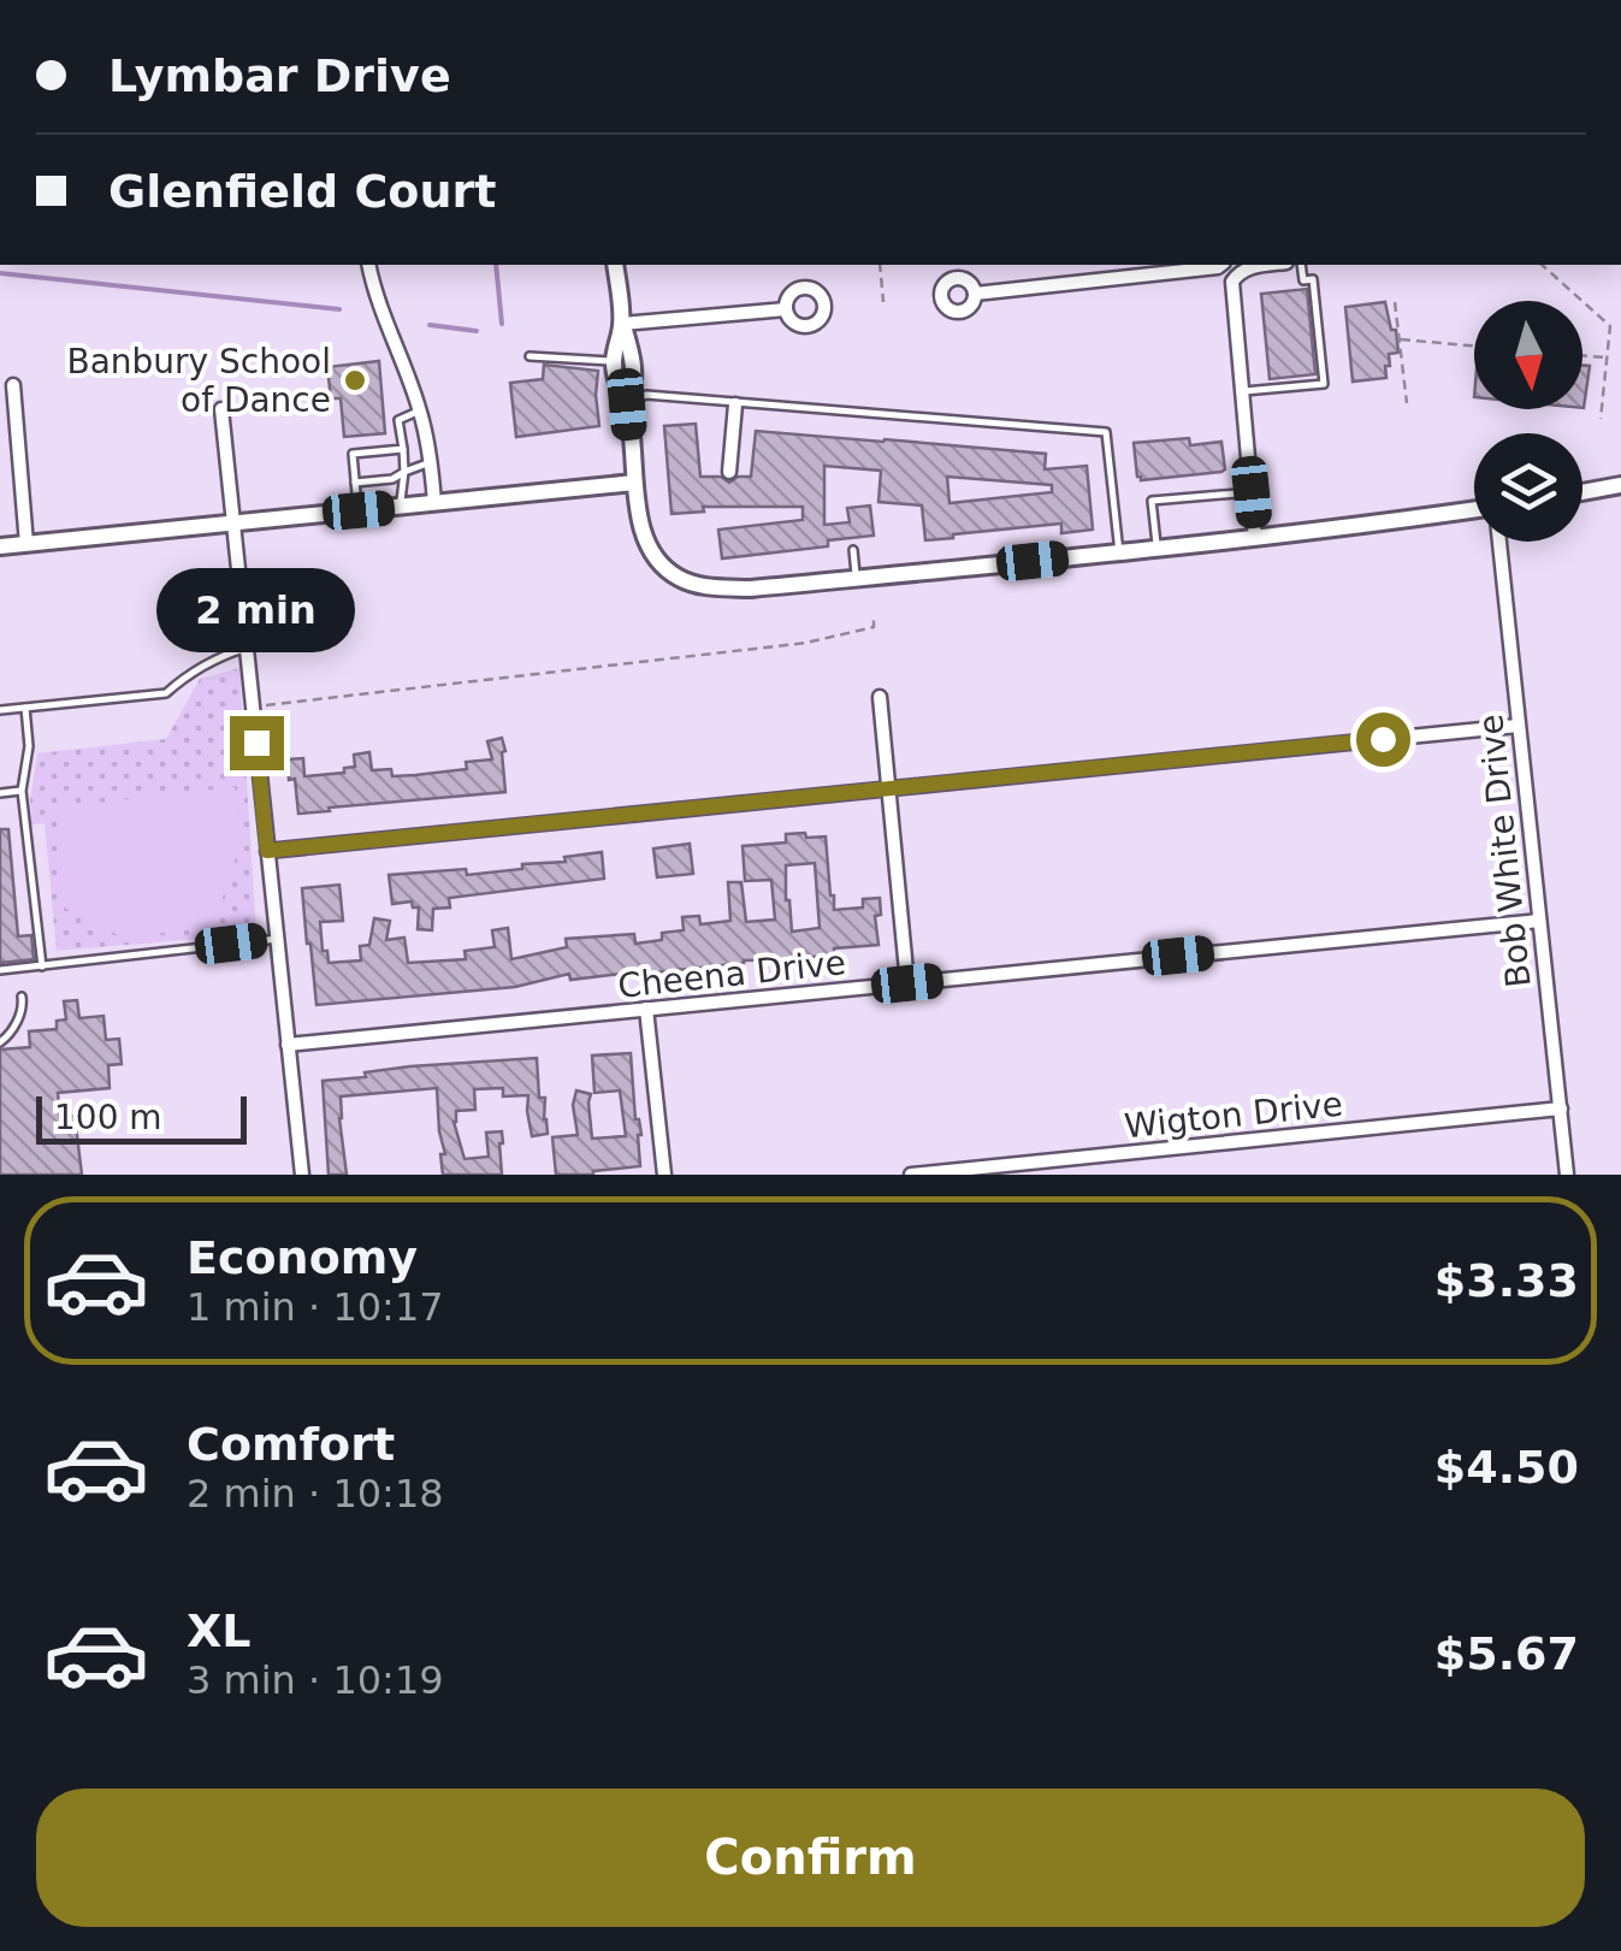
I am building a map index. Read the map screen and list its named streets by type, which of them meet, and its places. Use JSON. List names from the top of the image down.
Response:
{
  "streets": {
    "street": ["Bob White Drive", "Cheena Drive", "Wigton Drive"]
  },
  "crossings": [
    ["Bob White Drive", "Cheena Drive"],
    ["Bob White Drive", "Wigton Drive"]
  ],
  "places": ["Banbury School of Dance"],
  "scale_bar": "100 m",
  "north": "bottom",
  "page": {
    "banner": ["Lymbar Drive", "Glenfield Court"],
    "bubble": "2 min",
    "scale": "100 m",
    "list": [
      {
        "name": "Economy",
        "note": "1 min · 10:17",
        "value": "$3.33"
      },
      {
        "name": "Comfort",
        "note": "2 min · 10:18",
        "value": "$4.50"
      },
      {
        "name": "XL",
        "note": "3 min · 10:19",
        "value": "$5.67"
      }
    ],
    "buttons": "Confirm"
  }
}
